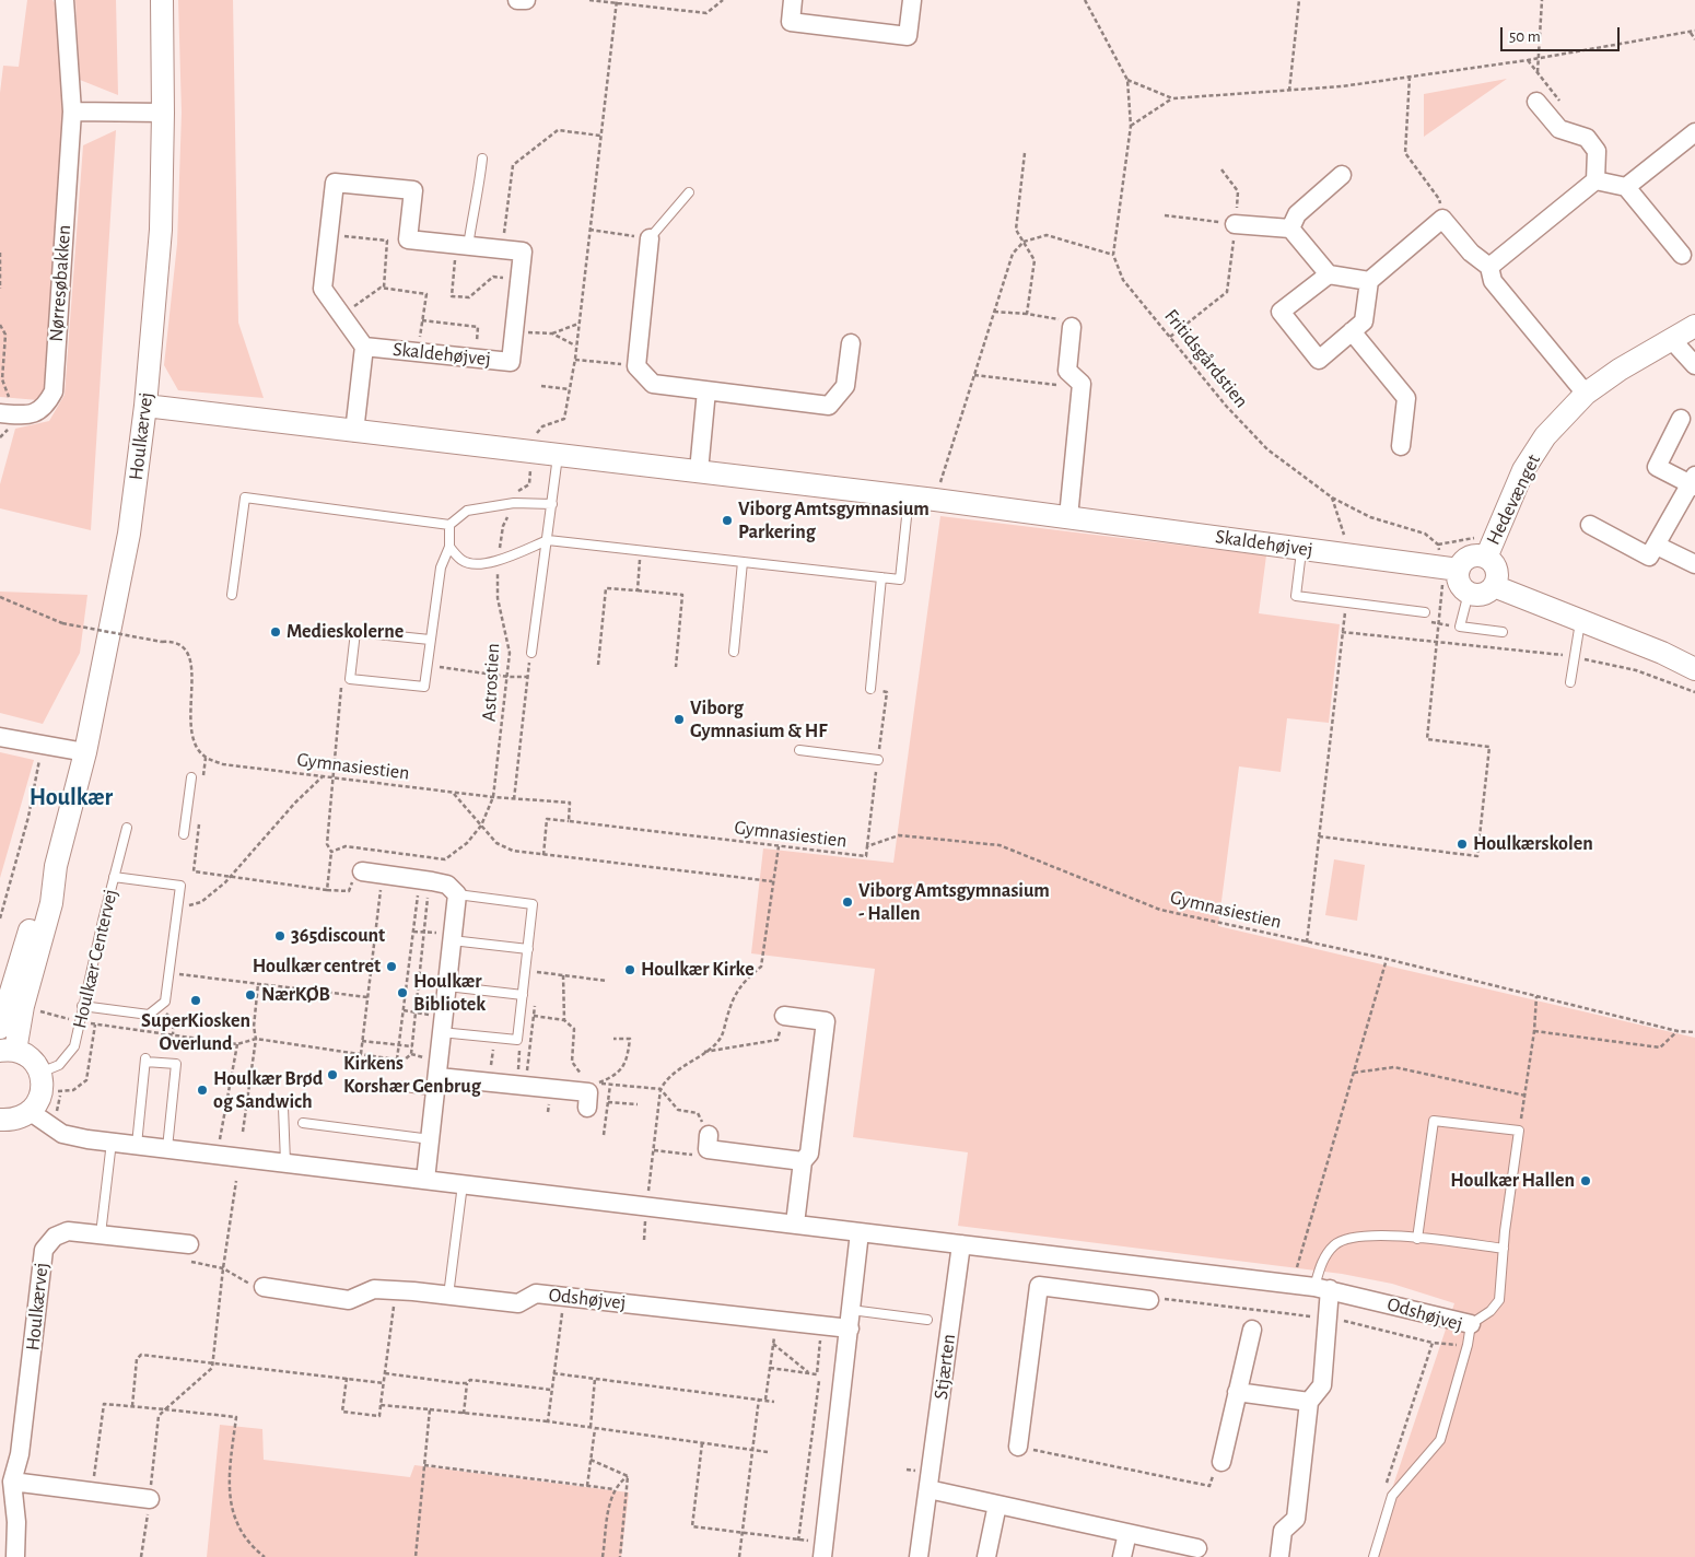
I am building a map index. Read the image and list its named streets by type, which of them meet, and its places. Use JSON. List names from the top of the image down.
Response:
{
  "streets": {
    "street": [
      "Nørresøbakken",
      "Skaldehøjvej",
      "Houlkærvej",
      "Hedevænget",
      "Odshøjvej",
      "Stjærten"
    ],
    "lane": ["Houlkær Centervej"],
    "path": ["Fritidsgårdstien", "Astrostien", "Gymnasiestien"]
  },
  "crossings": [
    ["Skaldehøjvej", "Houlkærvej"],
    ["Skaldehøjvej", "Hedevænget"],
    ["Skaldehøjvej", "Astrostien"],
    ["Astrostien", "Gymnasiestien"],
    ["Odshøjvej", "Stjærten"]
  ],
  "districts": ["Houlkær"],
  "places": [
    "Viborg Amtsgymnasium Parkering",
    "Medieskolerne",
    "Viborg Gymnasium & HF",
    "Houlkærskolen",
    "Viborg Amtsgymnasium - Hallen",
    "365discount",
    "Houlkær centret",
    "Houlkær Kirke",
    "Houlkær Bibliotek",
    "NærKØB",
    "SuperKiosken Overlund",
    "Kirkens Korshær Genbrug",
    "Houlkær Brød og Sandwich",
    "Houlkær Hallen"
  ],
  "scale_bar": "50 m"
}
